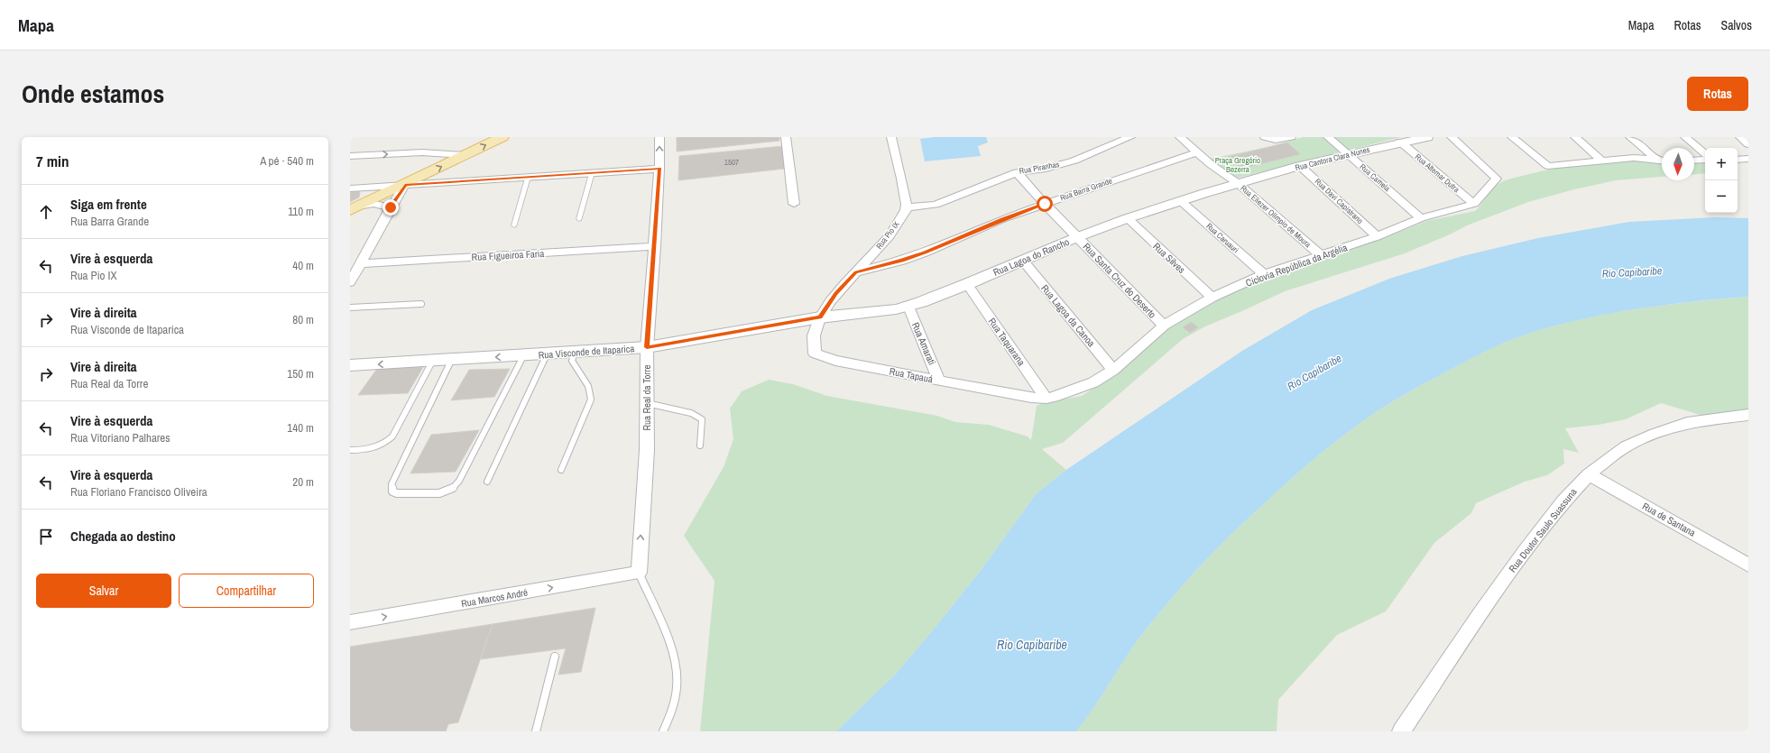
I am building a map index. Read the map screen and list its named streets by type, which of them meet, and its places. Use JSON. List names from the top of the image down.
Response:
{
  "streets": {
    "street": [
      "Rua Cantora Clara Nunes",
      "Rua Piranhas",
      "Rua Altemar Dutra",
      "Rua Camela",
      "Rua Barra Grande",
      "Rua Davi Capistrano",
      "Rua Eliezer Olímpio de Moura",
      "Rua Pio IX",
      "Rua Caruauri",
      "Rua Figueiroa Faria",
      "Rua Lagoa do Rancho",
      "Rua Silves",
      "Ciclovia República da Argélia",
      "Rua Santa Cruz do Deserto",
      "Rua Lagoa da Canoa",
      "Rua Taquarana",
      "Rua Amarati",
      "Rua Visconde de Itaparica",
      "Rua Tapauá",
      "Rua Real da Torre",
      "Rua de Santana",
      "Rua Doutor Saulo Suassuna",
      "Rua Marcos André"
    ]
  },
  "crossings": [
    ["Rua Cantora Clara Nunes", "Rua Altemar Dutra"],
    ["Rua Cantora Clara Nunes", "Rua Camela"],
    ["Rua Cantora Clara Nunes", "Rua Davi Capistrano"],
    ["Rua Cantora Clara Nunes", "Rua Eliezer Olímpio de Moura"],
    ["Rua Cantora Clara Nunes", "Rua Lagoa do Rancho"],
    ["Rua Piranhas", "Rua Pio IX"],
    ["Rua Piranhas", "Rua Santa Cruz do Deserto"],
    ["Rua Altemar Dutra", "Ciclovia República da Argélia"],
    ["Rua Camela", "Ciclovia República da Argélia"],
    ["Rua Barra Grande", "Rua Eliezer Olímpio de Moura"],
    ["Rua Barra Grande", "Rua Pio IX"],
    ["Rua Barra Grande", "Rua Santa Cruz do Deserto"],
    ["Rua Davi Capistrano", "Ciclovia República da Argélia"],
    ["Rua Eliezer Olímpio de Moura", "Rua Lagoa do Rancho"],
    ["Rua Eliezer Olímpio de Moura", "Ciclovia República da Argélia"],
    ["Rua Pio IX", "Rua Lagoa do Rancho"],
    ["Rua Pio IX", "Rua Visconde de Itaparica"],
    ["Rua Pio IX", "Rua Tapauá"],
    ["Rua Caruauri", "Rua Lagoa do Rancho"],
    ["Rua Caruauri", "Ciclovia República da Argélia"],
    ["Rua Figueiroa Faria", "Rua Real da Torre"],
    ["Rua Lagoa do Rancho", "Rua Silves"],
    ["Rua Lagoa do Rancho", "Rua Santa Cruz do Deserto"],
    ["Rua Lagoa do Rancho", "Rua Lagoa da Canoa"],
    ["Rua Lagoa do Rancho", "Rua Taquarana"],
    ["Rua Lagoa do Rancho", "Rua Amarati"],
    ["Rua Lagoa do Rancho", "Rua Visconde de Itaparica"],
    ["Rua Lagoa do Rancho", "Rua Tapauá"],
    ["Rua Silves", "Ciclovia República da Argélia"],
    ["Ciclovia República da Argélia", "Rua Santa Cruz do Deserto"],
    ["Ciclovia República da Argélia", "Rua Lagoa da Canoa"],
    ["Ciclovia República da Argélia", "Rua Taquarana"],
    ["Ciclovia República da Argélia", "Rua Tapauá"],
    ["Rua Taquarana", "Rua Tapauá"],
    ["Rua Amarati", "Rua Tapauá"],
    ["Rua Visconde de Itaparica", "Rua Tapauá"],
    ["Rua Visconde de Itaparica", "Rua Real da Torre"],
    ["Rua Real da Torre", "Rua Marcos André"],
    ["Rua de Santana", "Rua Doutor Saulo Suassuna"]
  ],
  "one_way": ["Rua Real da Torre", "Rua Marcos André"],
  "water": ["Rio Capibaribe"],
  "parks": ["Praça Gregório Bezerra"],
  "house_numbers": ["1507"],
  "north": "bottom",
  "page": {
    "header": "Mapa",
    "nav": ["Mapa", "Rotas", "Salvos"],
    "title": "Onde estamos",
    "buttons": [
      "Rotas",
      ["Salvar", "Compartilhar"]
    ],
    "heading": ["7 min", "A pé · 540 m"],
    "map_buttons": ["+", "−"],
    "list": [
      ["Siga em frente", "Rua Barra Grande", "110 m"],
      ["Vire à esquerda", "Rua Pio IX", "40 m"],
      ["Vire à direita", "Rua Visconde de Itaparica", "80 m"],
      ["Vire à direita", "Rua Real da Torre", "150 m"],
      ["Vire à esquerda", "Rua Vitoriano Palhares", "140 m"],
      ["Vire à esquerda", "Rua Floriano Francisco Oliveira", "20 m"],
      "Chegada ao destino"
    ]
  }
}
